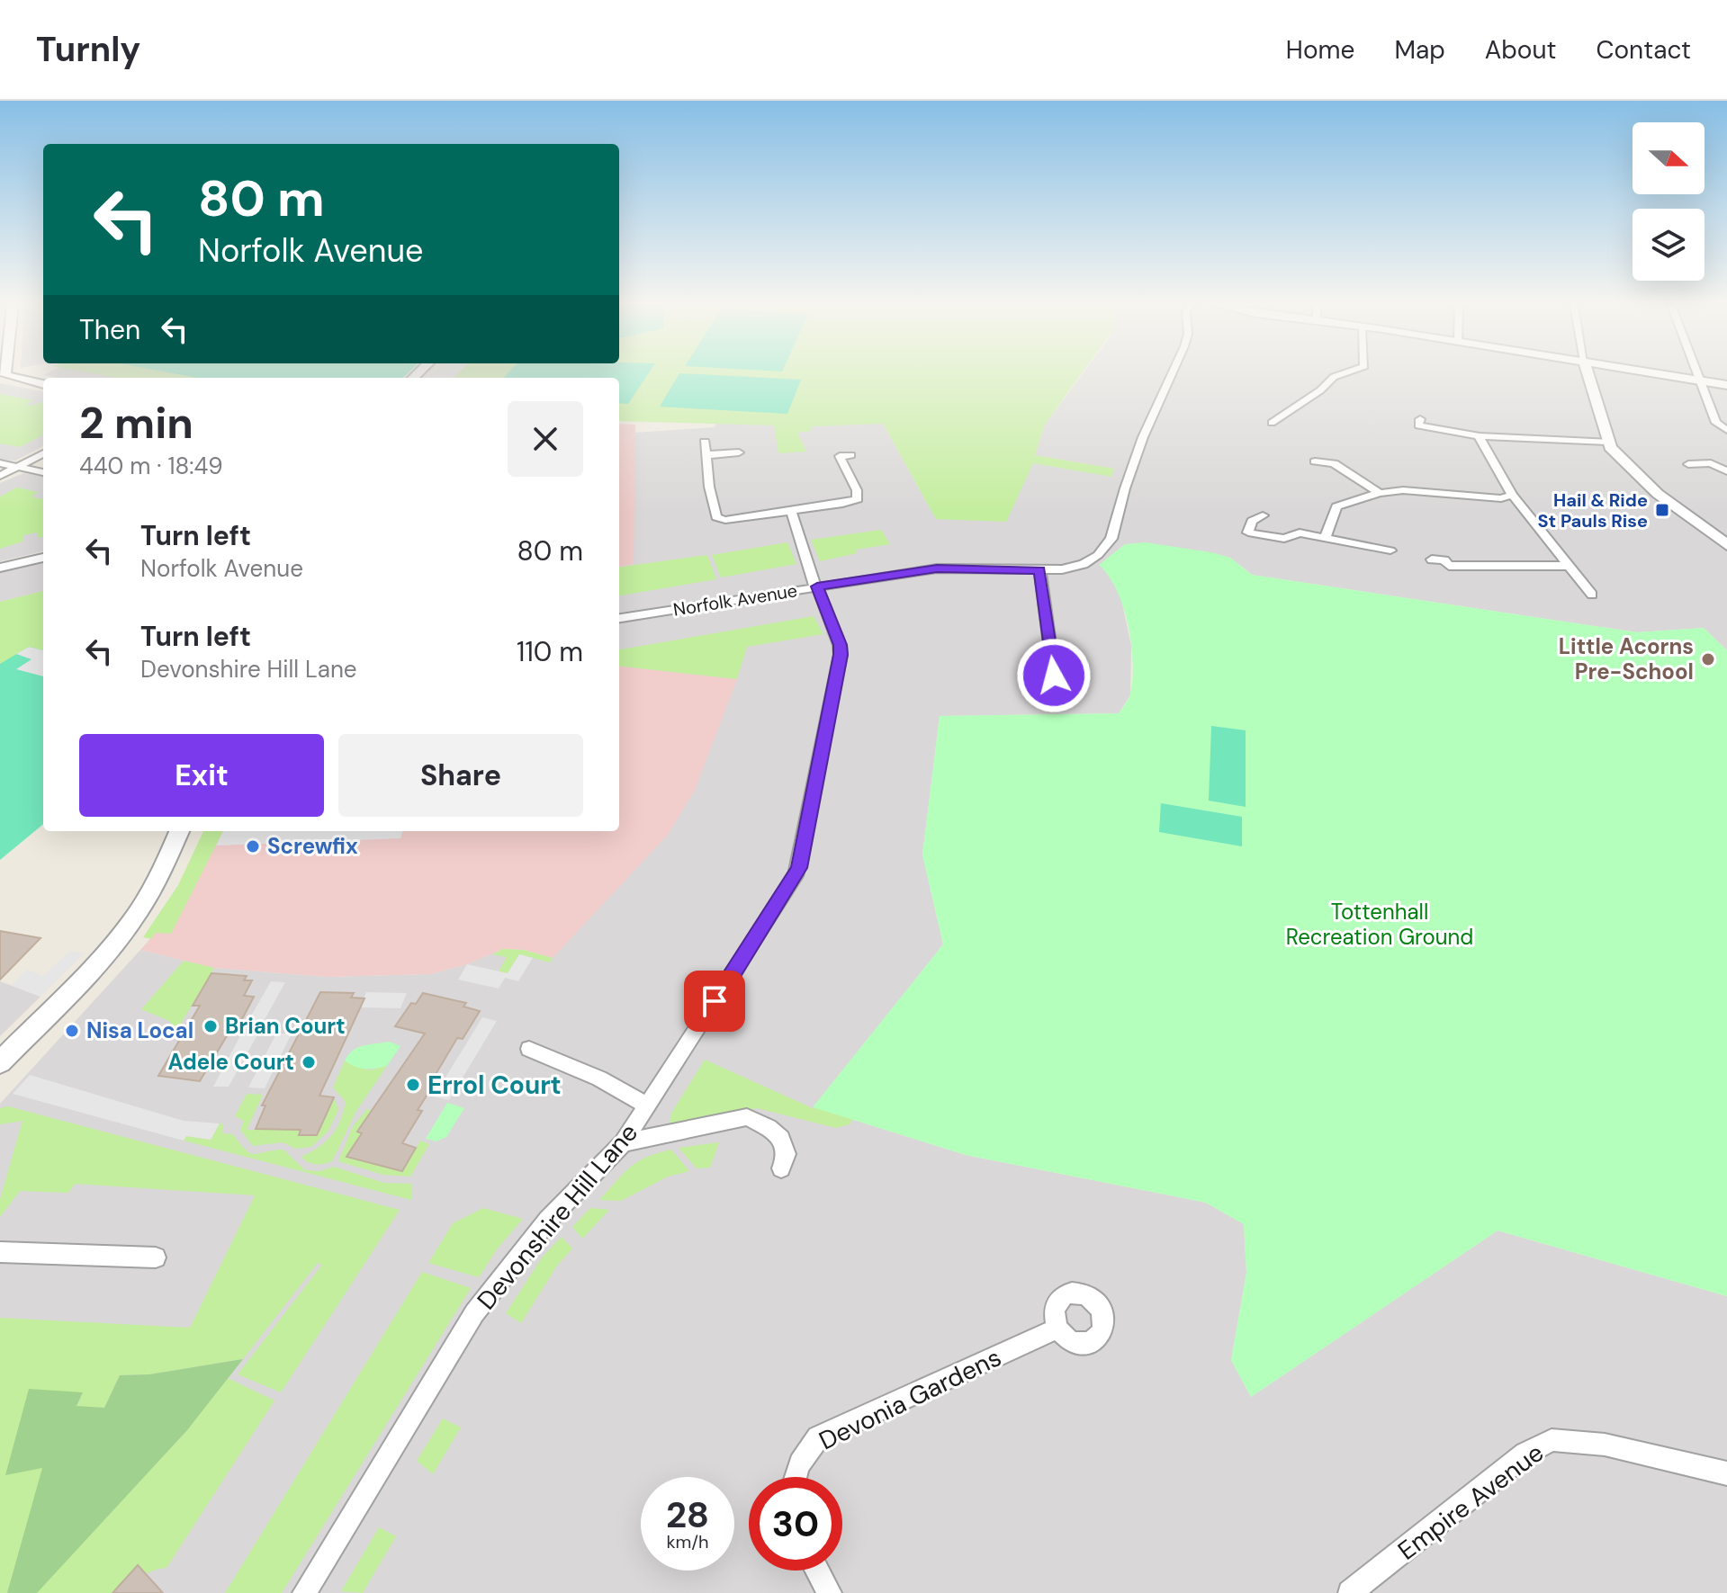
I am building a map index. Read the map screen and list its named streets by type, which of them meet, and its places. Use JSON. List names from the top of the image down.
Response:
{
  "streets": {
    "street": [
      "Norfolk Avenue",
      "Devonshire Hill Lane",
      "Devonia Gardens",
      "Empire Avenue"
    ]
  },
  "crossings": [
    ["Norfolk Avenue", "Devonshire Hill Lane"]
  ],
  "parks": ["Tottenhall Recreation Ground"],
  "places": {
    "transit": ["Hail & Ride St Pauls Rise"],
    "other": [
      "Little Acorns Pre-School",
      "Screwfix",
      "Brian Court",
      "Nisa Local",
      "Adele Court",
      "Errol Court"
    ]
  },
  "north": "right",
  "page": {
    "header": "Turnly",
    "nav": [
      "Home",
      "Map",
      "About",
      "Contact"
    ],
    "turn": ["80 m", "Norfolk Avenue"],
    "then": "Then",
    "heading": ["2 min", "440 m · 18:49"],
    "list": [
      {
        "name": "Turn left",
        "note": "Norfolk Avenue",
        "value": "80 m"
      },
      {
        "name": "Turn left",
        "note": "Devonshire Hill Lane",
        "value": "110 m"
      }
    ],
    "buttons": ["Exit", "Share"],
    "speed": "28 km/h",
    "limit": "30"
  }
}
